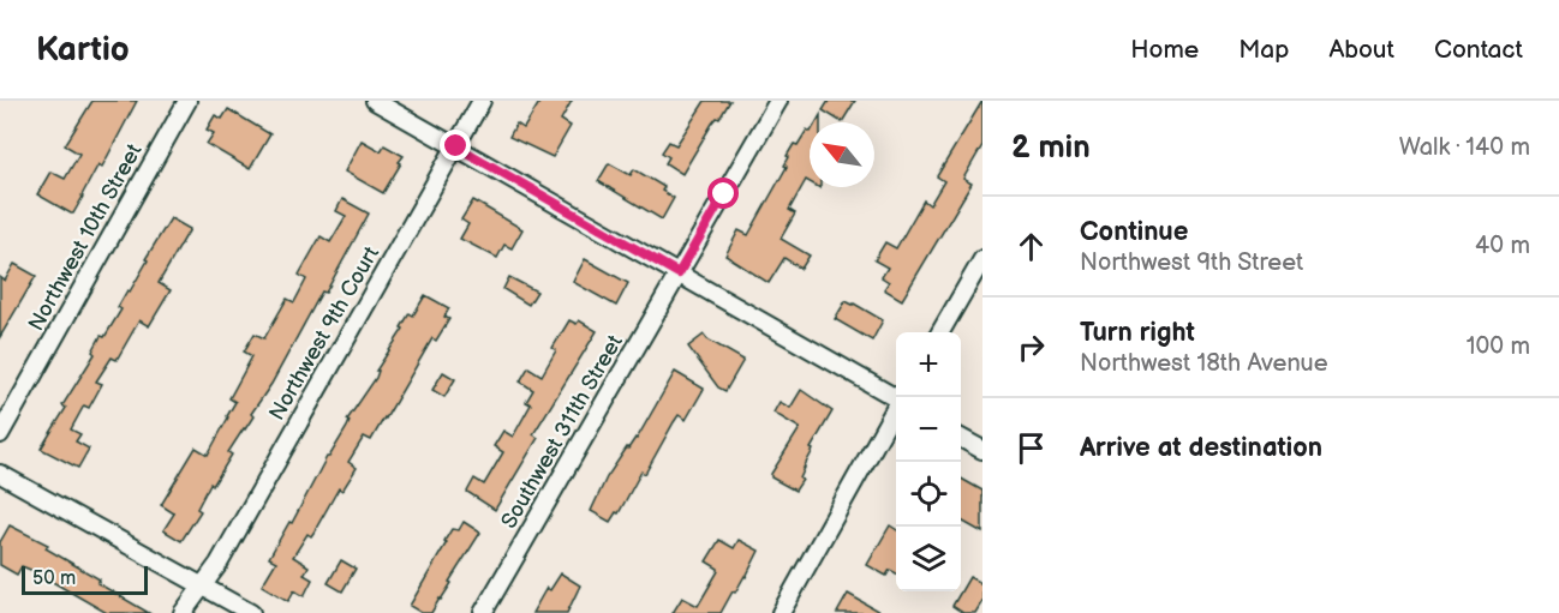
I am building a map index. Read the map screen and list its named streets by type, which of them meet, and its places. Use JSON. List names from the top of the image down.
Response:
{
  "streets": {
    "street": ["Northwest 10th Street", "Northwest 9th Court", "Southwest 311th Street"]
  },
  "scale_bar": "50 m",
  "north": "top left",
  "page": {
    "header": "Kartio",
    "nav": [
      "Home",
      "Map",
      "About",
      "Contact"
    ],
    "heading": ["2 min", "Walk · 140 m"],
    "list": [
      ["Continue", "Northwest 9th Street", "40 m"],
      ["Turn right", "Northwest 18th Avenue", "100 m"],
      "Arrive at destination"
    ],
    "map_buttons": ["+", "−"],
    "scale": "50 m"
  }
}
